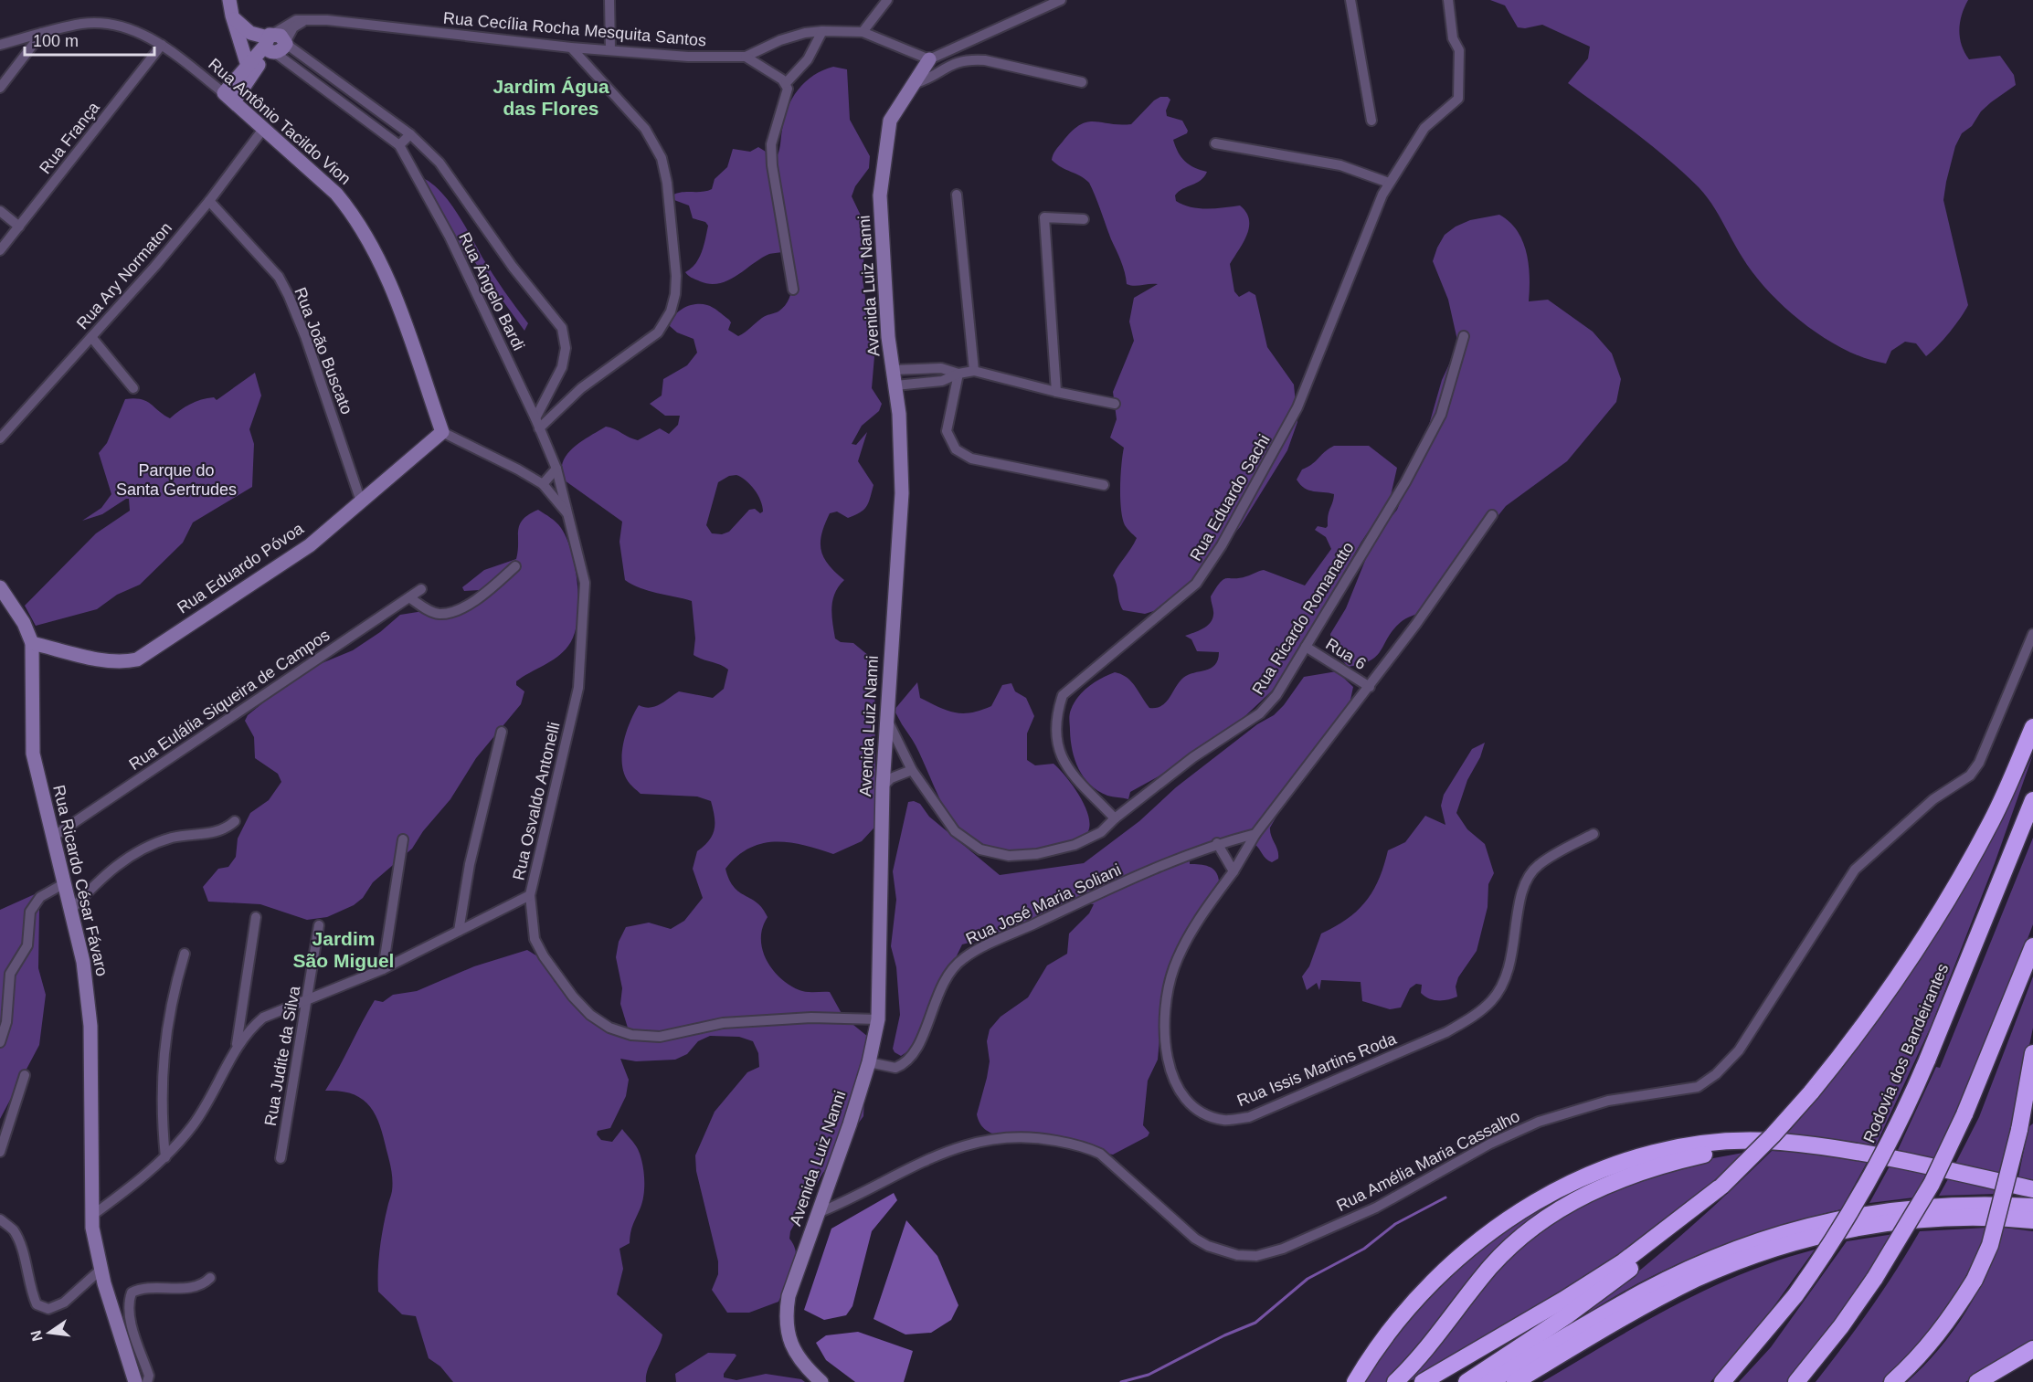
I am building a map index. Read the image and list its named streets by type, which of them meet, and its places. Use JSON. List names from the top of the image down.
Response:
{
  "streets": {
    "highway": ["Rodovia dos Bandeirantes"],
    "street": [
      "Rua Cecília Rocha Mesquita Santos",
      "Rua Antônio Tacildo Vion",
      "Rua França",
      "Rua Ary Normaton",
      "Avenida Luiz Nanni",
      "Rua Ângelo Bardi",
      "Rua João Buscato",
      "Rua Eduardo Sachi",
      "Rua Eduardo Póvoa",
      "Rua Ricardo Romanatto",
      "Rua 6",
      "Rua Eulália Siqueira de Campos",
      "Rua Osvaldo Antonelli",
      "Rua Ricardo César Fávaro",
      "Rua José Maria Soliani",
      "Rua Judite da Silva",
      "Rua Issis Martins Roda",
      "Rua Amélia Maria Cassalho"
    ]
  },
  "crossings": [
    ["Rua Cecília Rocha Mesquita Santos", "Avenida Luiz Nanni"],
    ["Rua Antônio Tacildo Vion", "Rua França"],
    ["Rua Antônio Tacildo Vion", "Rua Ary Normaton"],
    ["Rua Antônio Tacildo Vion", "Rua Eduardo Póvoa"],
    ["Rua Ary Normaton", "Rua João Buscato"],
    ["Avenida Luiz Nanni", "Rua Ricardo Romanatto"],
    ["Avenida Luiz Nanni", "Rua Osvaldo Antonelli"],
    ["Avenida Luiz Nanni", "Rua José Maria Soliani"],
    ["Avenida Luiz Nanni", "Rua Amélia Maria Cassalho"],
    ["Rua Ângelo Bardi", "Rua Osvaldo Antonelli"],
    ["Rua João Buscato", "Rua Eduardo Póvoa"],
    ["Rua Eduardo Sachi", "Rua Ricardo Romanatto"],
    ["Rua Eduardo Póvoa", "Rua Ricardo César Fávaro"],
    ["Rua Ricardo Romanatto", "Rua 6"],
    ["Rua Eulália Siqueira de Campos", "Rua Ricardo César Fávaro"]
  ],
  "districts": ["Jardim Água das Flores", "Jardim São Miguel"],
  "parks": ["Parque do Santa Gertrudes"],
  "scale_bar": "100 m",
  "north": "left"
}
